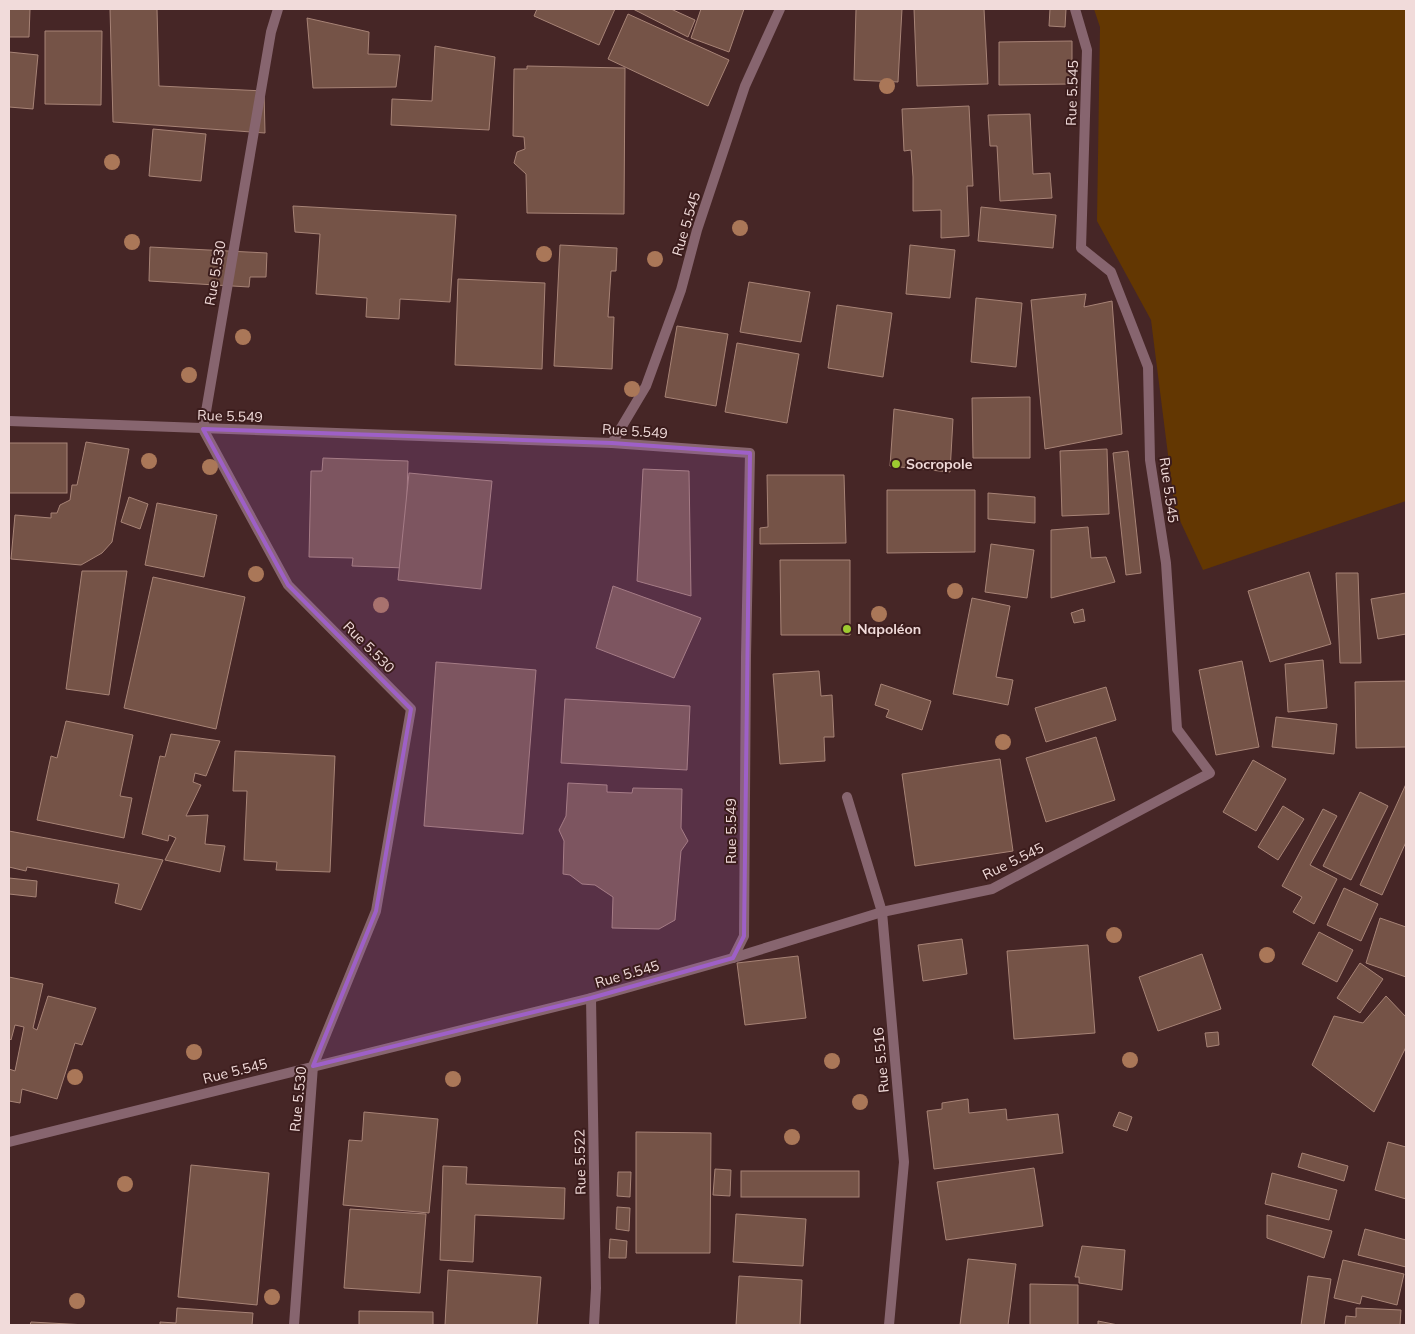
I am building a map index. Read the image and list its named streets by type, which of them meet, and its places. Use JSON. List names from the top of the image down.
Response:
{
  "streets": {
    "street": [
      "Rue 5.545",
      "Rue 5.530",
      "Rue 5.549",
      "Rue 5.516",
      "Rue 5.522"
    ]
  },
  "crossings": [
    ["Rue 5.545", "Rue 5.530"],
    ["Rue 5.545", "Rue 5.549"],
    ["Rue 5.545", "Rue 5.516"],
    ["Rue 5.545", "Rue 5.522"],
    ["Rue 5.530", "Rue 5.549"]
  ],
  "places": ["Socropole", "Napoléon"]
}
